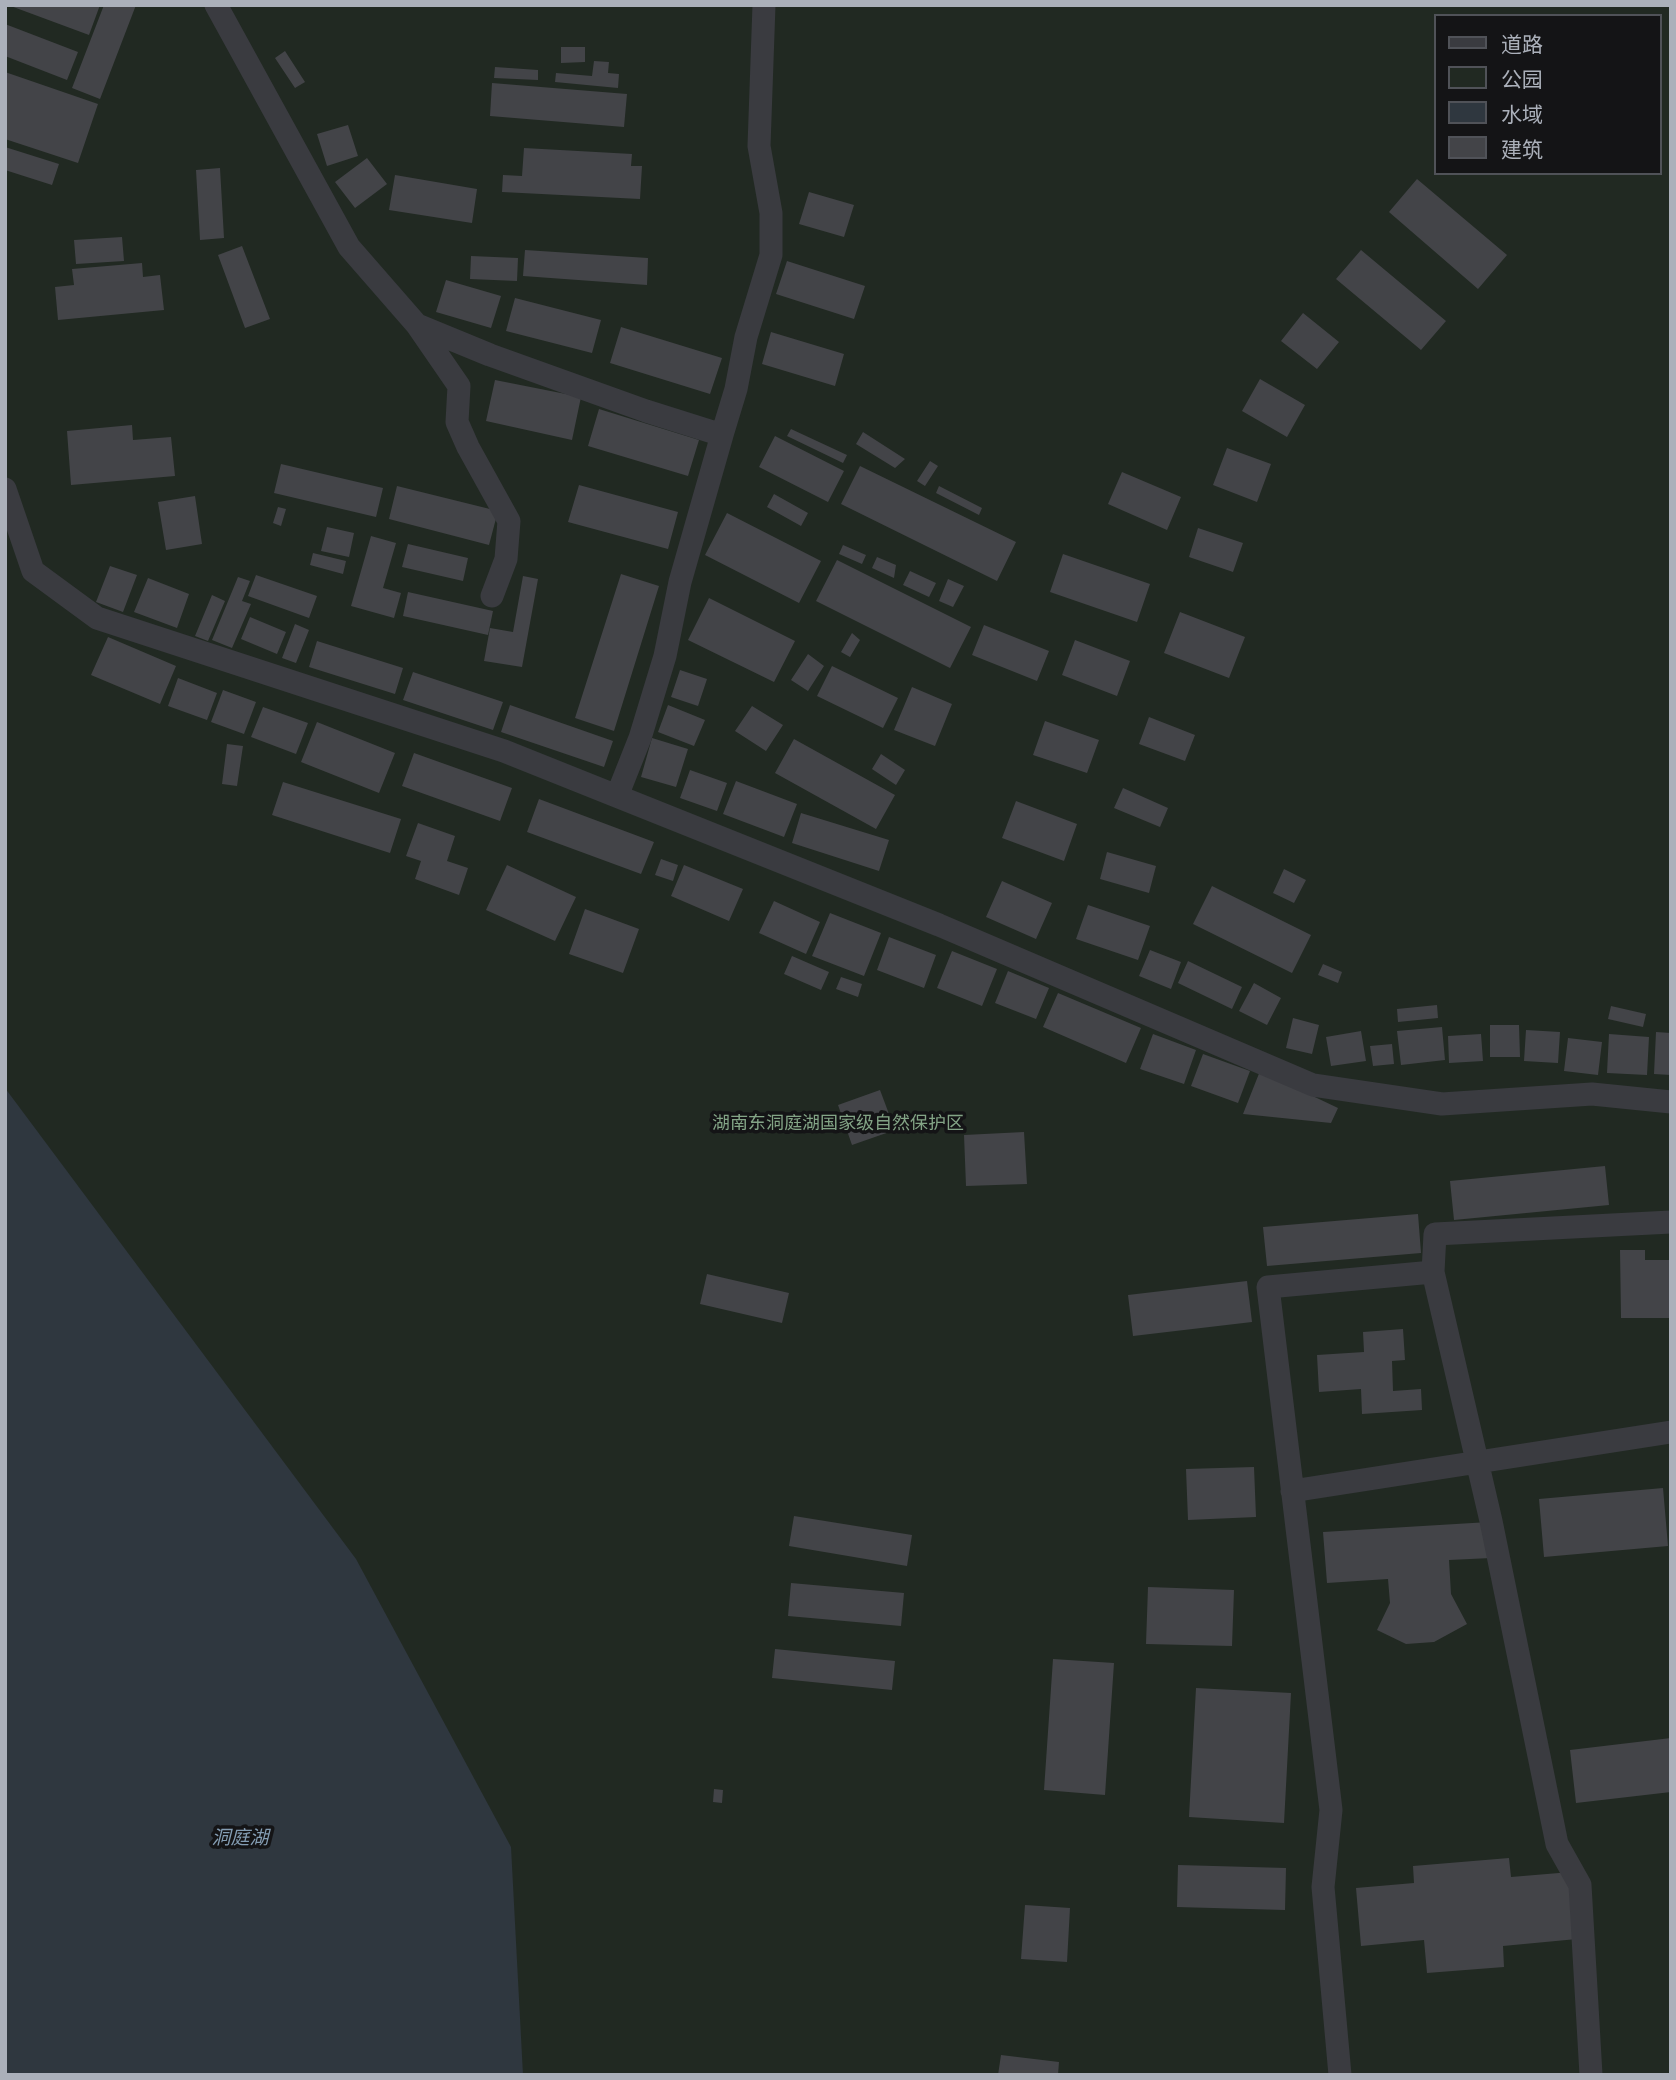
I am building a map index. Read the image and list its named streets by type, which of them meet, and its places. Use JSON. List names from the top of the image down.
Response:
{
  "water": ["洞庭湖"],
  "parks": ["湖南东洞庭湖国家级自然保护区"],
  "legend": [
    "道路",
    "公园",
    "水域",
    "建筑"
  ]
}
